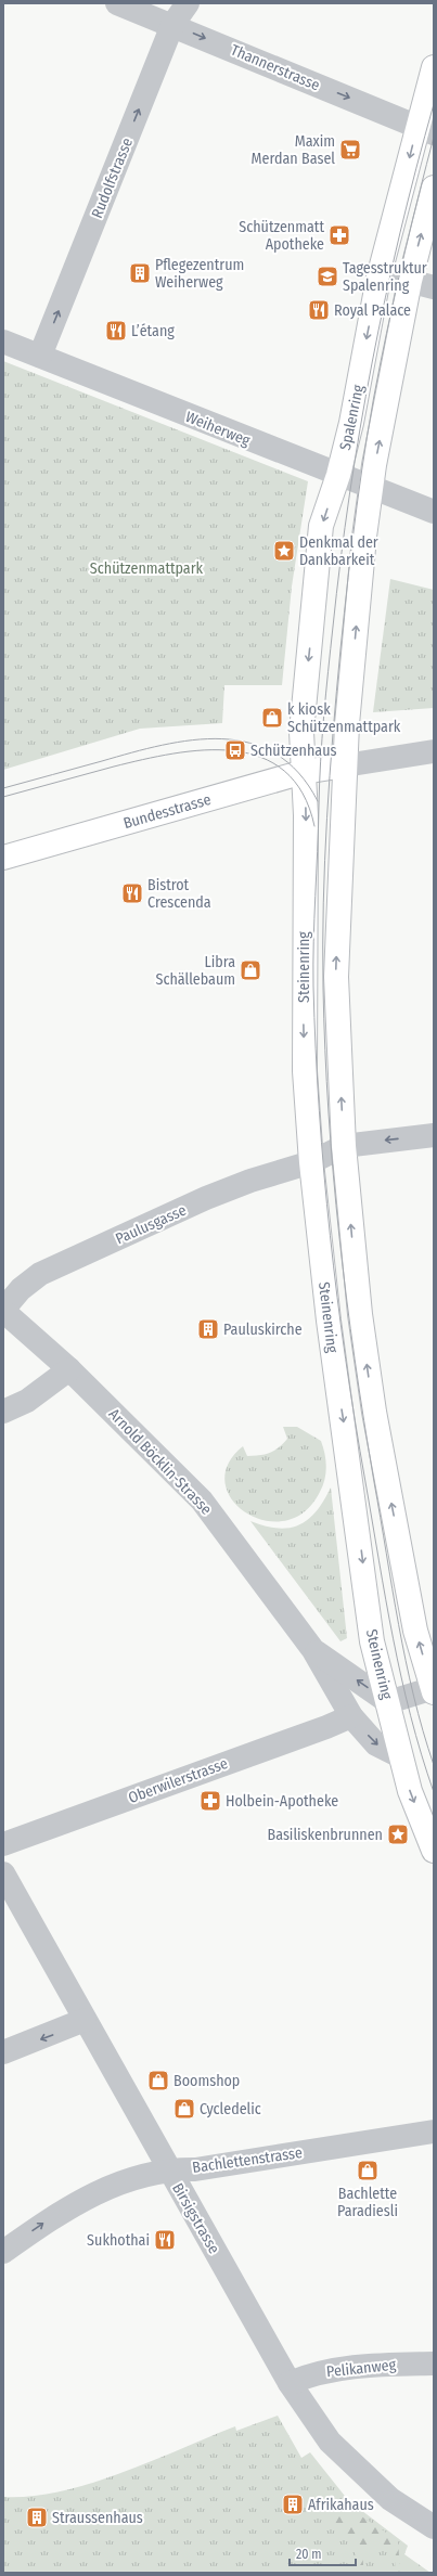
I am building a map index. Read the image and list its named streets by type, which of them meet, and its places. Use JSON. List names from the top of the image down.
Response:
{
  "streets": {
    "main road": ["Spalenring", "Bundesstrasse", "Steinenring"],
    "street": [
      "Thannerstrasse",
      "Rudolfstrasse",
      "Weiherweg",
      "Paulusgasse",
      "Arnold Böcklin-Strasse",
      "Oberwilerstrasse",
      "Bachlettenstrasse",
      "Birsigstrasse",
      "Pelikanweg"
    ]
  },
  "crossings": [
    ["Thannerstrasse", "Rudolfstrasse"],
    ["Thannerstrasse", "Spalenring"],
    ["Rudolfstrasse", "Weiherweg"],
    ["Spalenring", "Weiherweg"],
    ["Spalenring", "Bundesstrasse"],
    ["Spalenring", "Steinenring"],
    ["Bundesstrasse", "Steinenring"],
    ["Steinenring", "Paulusgasse"],
    ["Steinenring", "Arnold Böcklin-Strasse"],
    ["Paulusgasse", "Arnold Böcklin-Strasse"],
    ["Arnold Böcklin-Strasse", "Oberwilerstrasse"],
    ["Bachlettenstrasse", "Birsigstrasse"],
    ["Birsigstrasse", "Pelikanweg"]
  ],
  "one_way": ["Thannerstrasse", "Rudolfstrasse"],
  "parks": ["Schützenmattpark"],
  "places": {
    "supermarket": ["Maxim Merdan Basel"],
    "pharmacy": ["Schützenmatt Apotheke", "Holbein-Apotheke"],
    "building": [
      "Pflegezentrum Weiherweg",
      "Pauluskirche",
      "Afrikahaus",
      "Straussenhaus"
    ],
    "school or university": ["Tagesstruktur Spalenring"],
    "restaurant": [
      "Royal Palace",
      "L’étang",
      "Bistrot Crescenda",
      "Sukhothai"
    ],
    "place": ["Denkmal der Dankbarkeit", "Basiliskenbrunnen"],
    "shop": [
      "k kiosk Schützenmattpark",
      "Libra Schällebaum",
      "Boomshop",
      "Cycledelic",
      "Bachlette Paradiesli"
    ],
    "bus stop": ["Schützenhaus"]
  },
  "scale_bar": "20 m"
}
